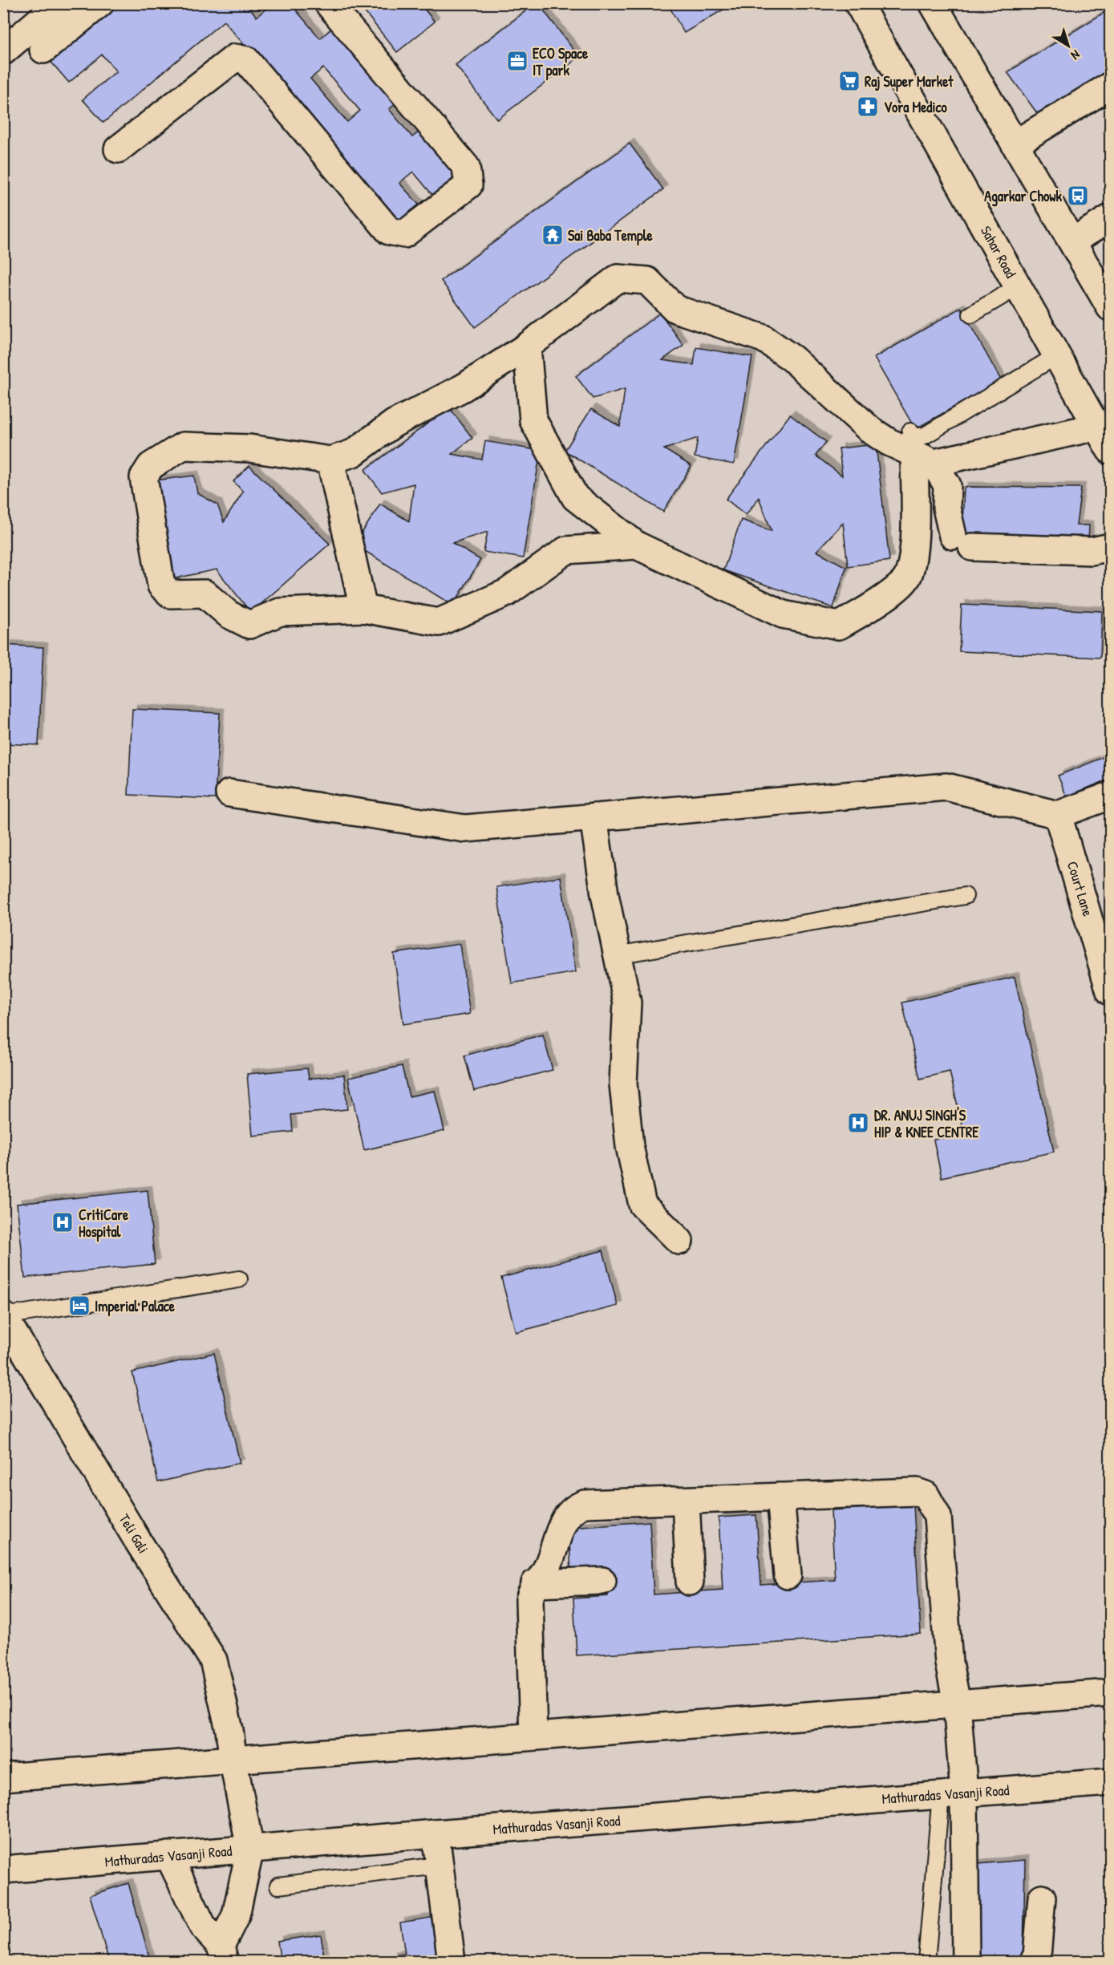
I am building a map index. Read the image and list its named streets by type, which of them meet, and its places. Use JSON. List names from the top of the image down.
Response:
{
  "streets": {
    "street": [
      "Sahar Road",
      "Court Lane",
      "Teli Gali",
      "Mathuradas Vasanji Road"
    ]
  },
  "crossings": [
    ["Teli Gali", "Mathuradas Vasanji Road"]
  ],
  "places": {
    "office": ["ECO Space IT park"],
    "supermarket": ["Raj Super Market"],
    "pharmacy": ["Vora Medico"],
    "bus stop": ["Agarkar Chowk"],
    "temple": ["Sai Baba Temple"],
    "hospital": ["DR. ANUJ SINGH'S HIP & KNEE CENTRE", "CritiCare Hospital"],
    "hotel": ["Imperial Palace"]
  },
  "north": "bottom right"
}
